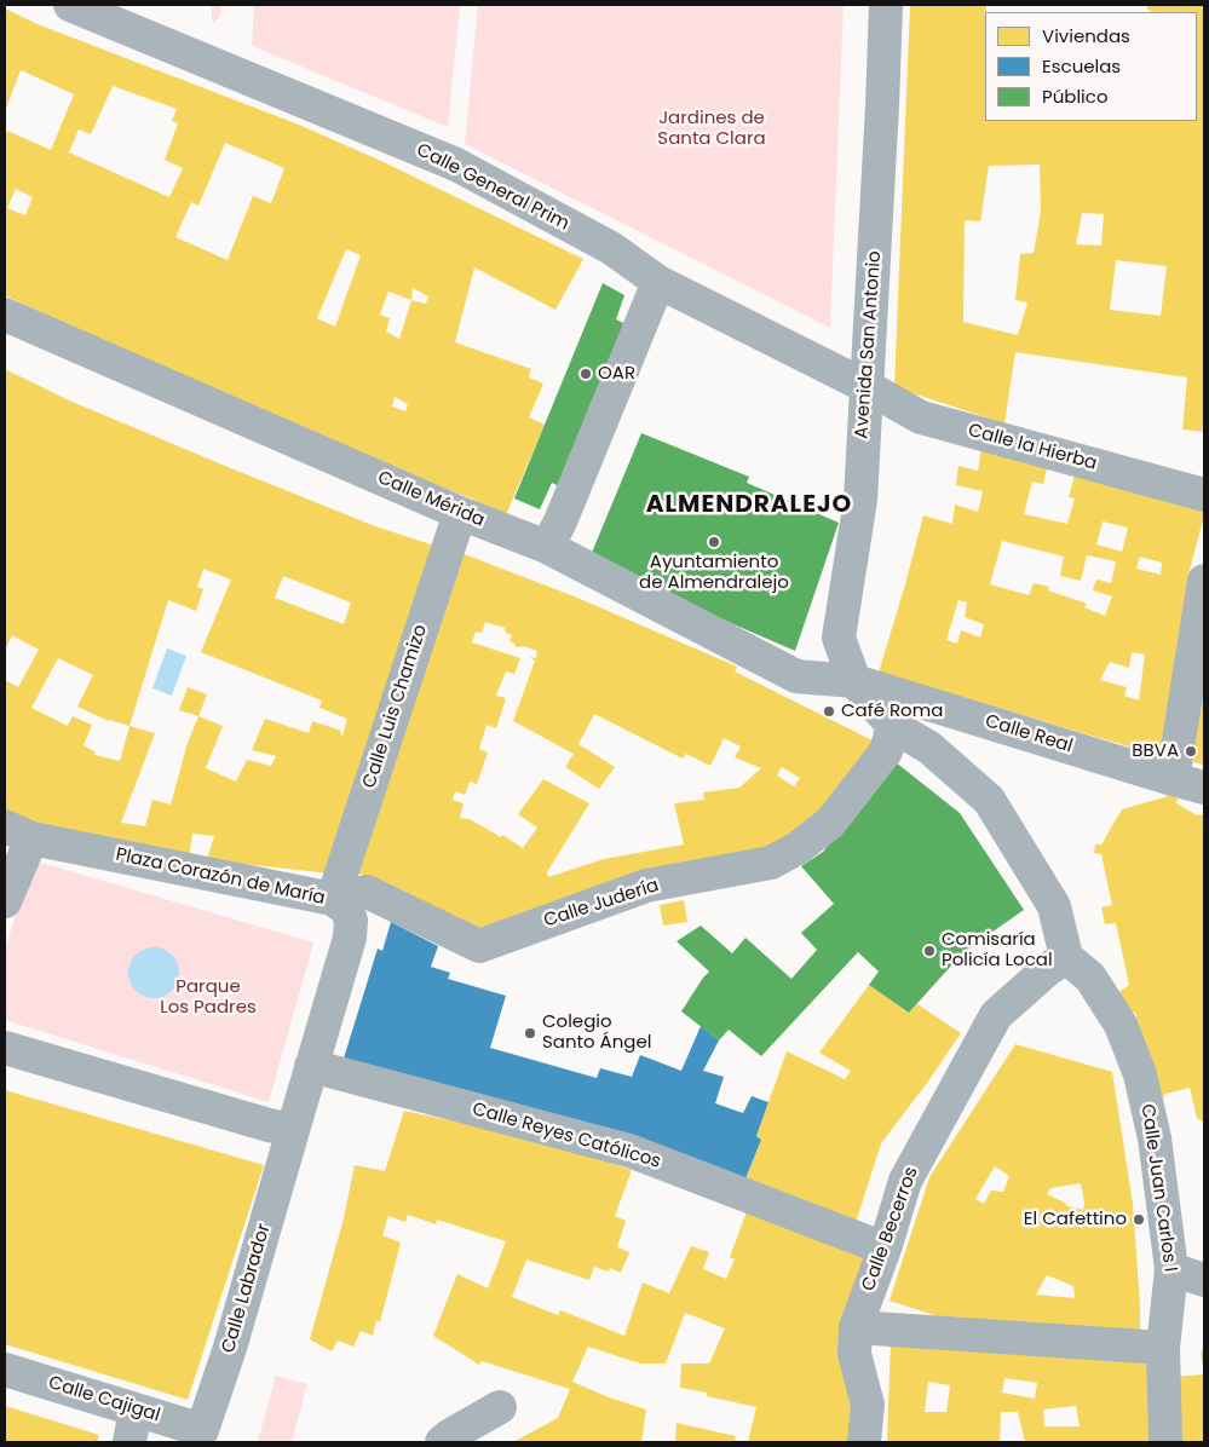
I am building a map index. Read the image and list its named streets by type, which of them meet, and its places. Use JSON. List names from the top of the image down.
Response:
{
  "streets": {
    "street": [
      "Calle General Prim",
      "Avenida San Antonio",
      "Calle la Hierba",
      "Calle Mérida",
      "Calle Luis Chamizo",
      "Calle Real",
      "Plaza Corazón de María",
      "Calle Judería",
      "Calle Reyes Católicos",
      "Calle Juan Carlos I",
      "Calle Becerros",
      "Calle Labrador",
      "Calle Cajigal"
    ]
  },
  "crossings": [
    ["Calle General Prim", "Avenida San Antonio"],
    ["Calle General Prim", "Calle la Hierba"],
    ["Avenida San Antonio", "Calle la Hierba"],
    ["Avenida San Antonio", "Calle Mérida"],
    ["Avenida San Antonio", "Calle Real"],
    ["Calle Mérida", "Calle Luis Chamizo"],
    ["Calle Mérida", "Calle Real"],
    ["Calle Luis Chamizo", "Plaza Corazón de María"],
    ["Calle Luis Chamizo", "Calle Judería"],
    ["Plaza Corazón de María", "Calle Judería"],
    ["Plaza Corazón de María", "Calle Reyes Católicos"],
    ["Plaza Corazón de María", "Calle Labrador"],
    ["Calle Reyes Católicos", "Calle Becerros"],
    ["Calle Juan Carlos I", "Calle Becerros"],
    ["Calle Labrador", "Calle Cajigal"]
  ],
  "districts": ["ALMENDRALEJO"],
  "parks": ["Jardines de Santa Clara", "Parque Los Padres"],
  "places": [
    "OAR",
    "Ayuntamiento de Almendralejo",
    "Café Roma",
    "BBVA",
    "Comisaría Policía Local",
    "Colegio Santo Ángel",
    "El Cafettino"
  ],
  "legend": ["Viviendas", "Escuelas", "Público"]
}
